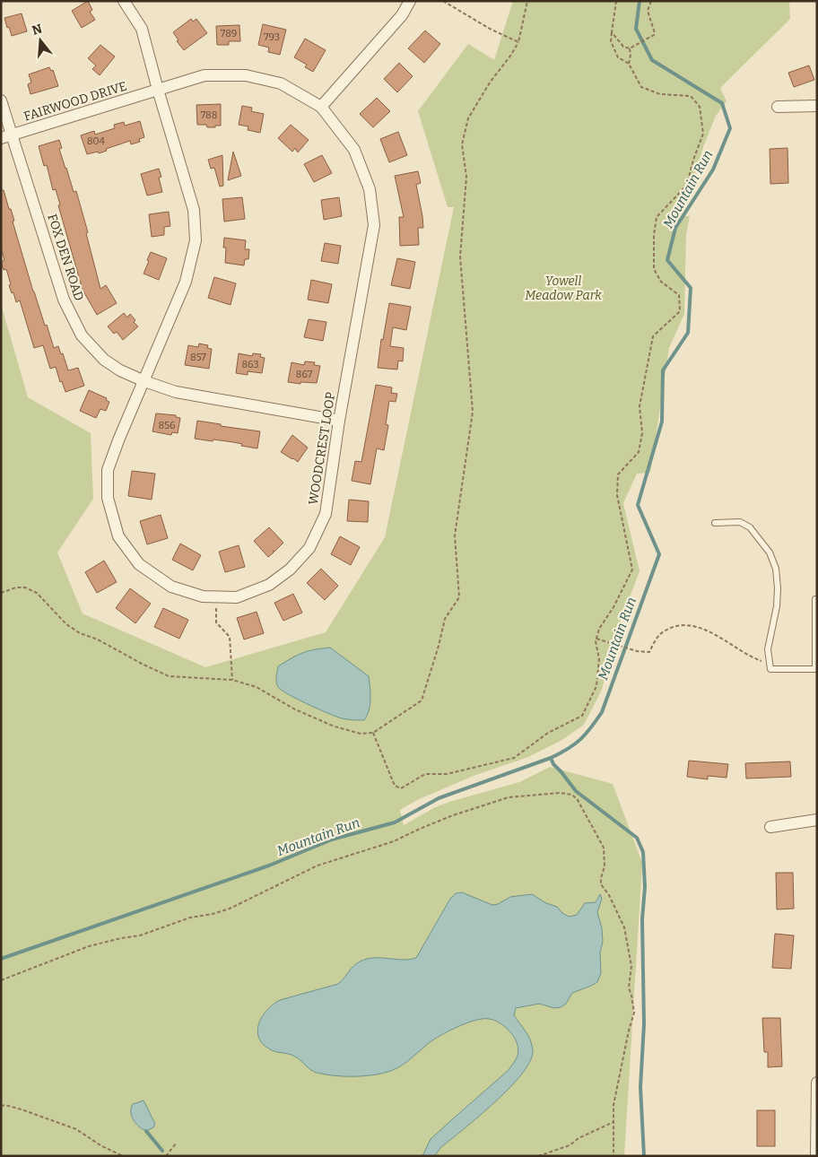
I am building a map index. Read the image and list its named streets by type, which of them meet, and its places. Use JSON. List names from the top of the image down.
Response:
{
  "streets": {
    "street": ["FAIRWOOD DRIVE", "FOX DEN ROAD", "WOODCREST LOOP"]
  },
  "crossings": [
    ["FAIRWOOD DRIVE", "FOX DEN ROAD"],
    ["FAIRWOOD DRIVE", "WOODCREST LOOP"],
    ["FOX DEN ROAD", "WOODCREST LOOP"]
  ],
  "water": ["Mountain Run"],
  "parks": ["Yowell Meadow Park"],
  "house_numbers": [
    "789",
    "793",
    "788",
    "804",
    "857",
    "863",
    "867",
    "856"
  ],
  "north": "top"
}
